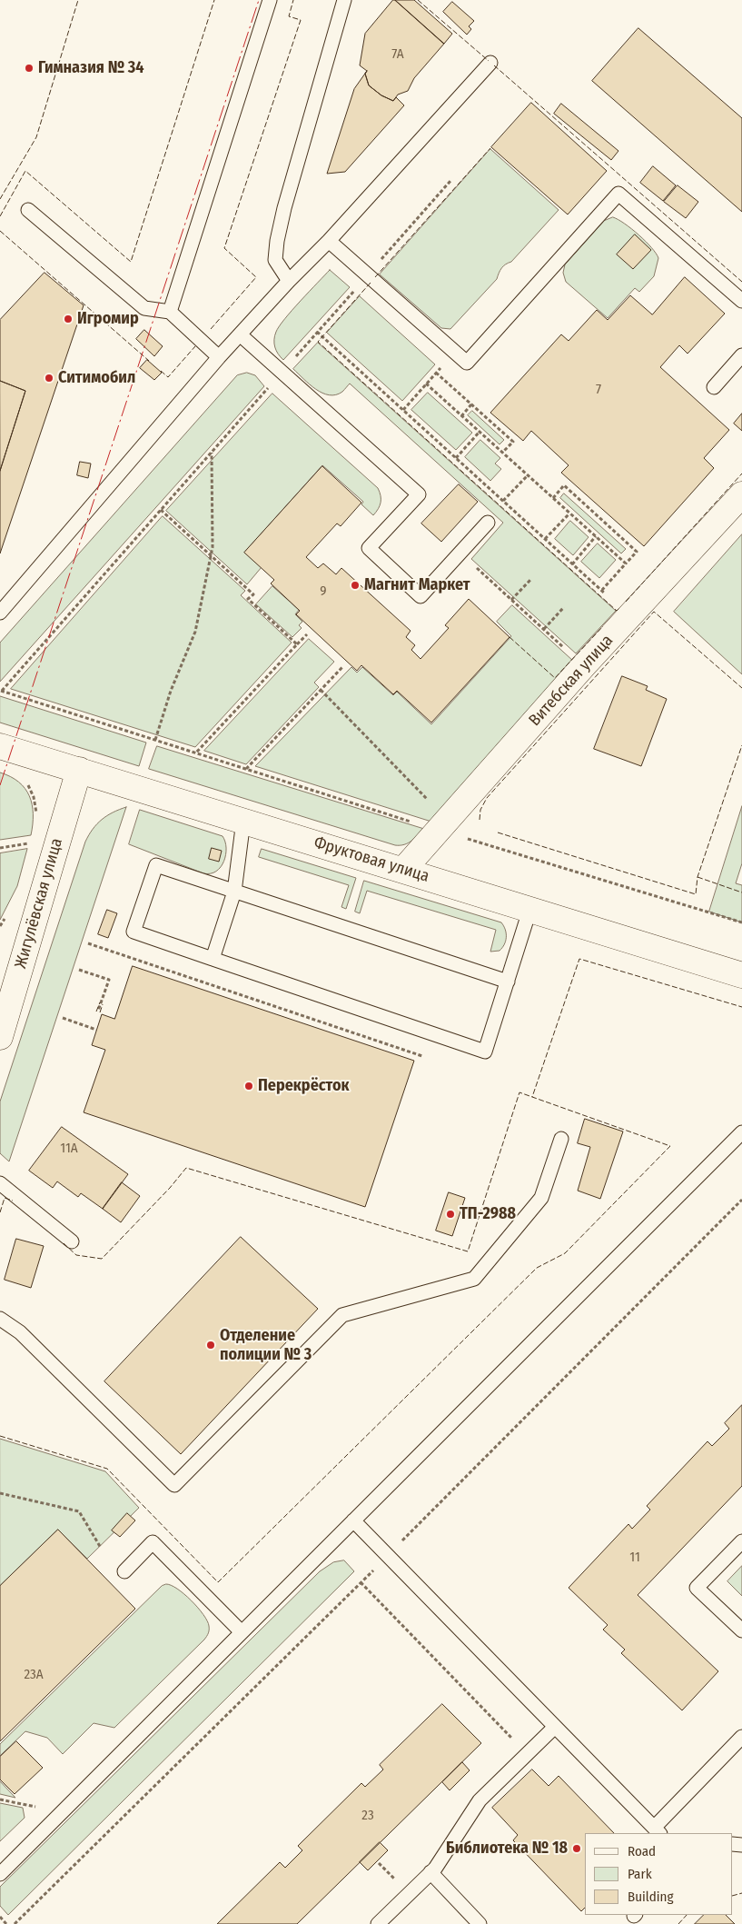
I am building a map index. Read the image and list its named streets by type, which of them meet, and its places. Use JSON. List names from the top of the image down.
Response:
{
  "streets": {
    "street": ["Витебская улица", "Фруктовая улица", "Жигулёвская улица"]
  },
  "crossings": [
    ["Витебская улица", "Фруктовая улица"],
    ["Фруктовая улица", "Жигулёвская улица"]
  ],
  "places": [
    "Гимназия № 34",
    "Игромир",
    "Ситимобил",
    "Магнит Маркет",
    "Перекрёсток",
    "ТП-2988",
    "Отделение полиции № 3",
    "Библиотека № 18"
  ],
  "house_numbers": [
    "7А",
    "7",
    "9",
    "11А",
    "11",
    "23А",
    "23"
  ],
  "legend": ["Road", "Park", "Building"]
}
